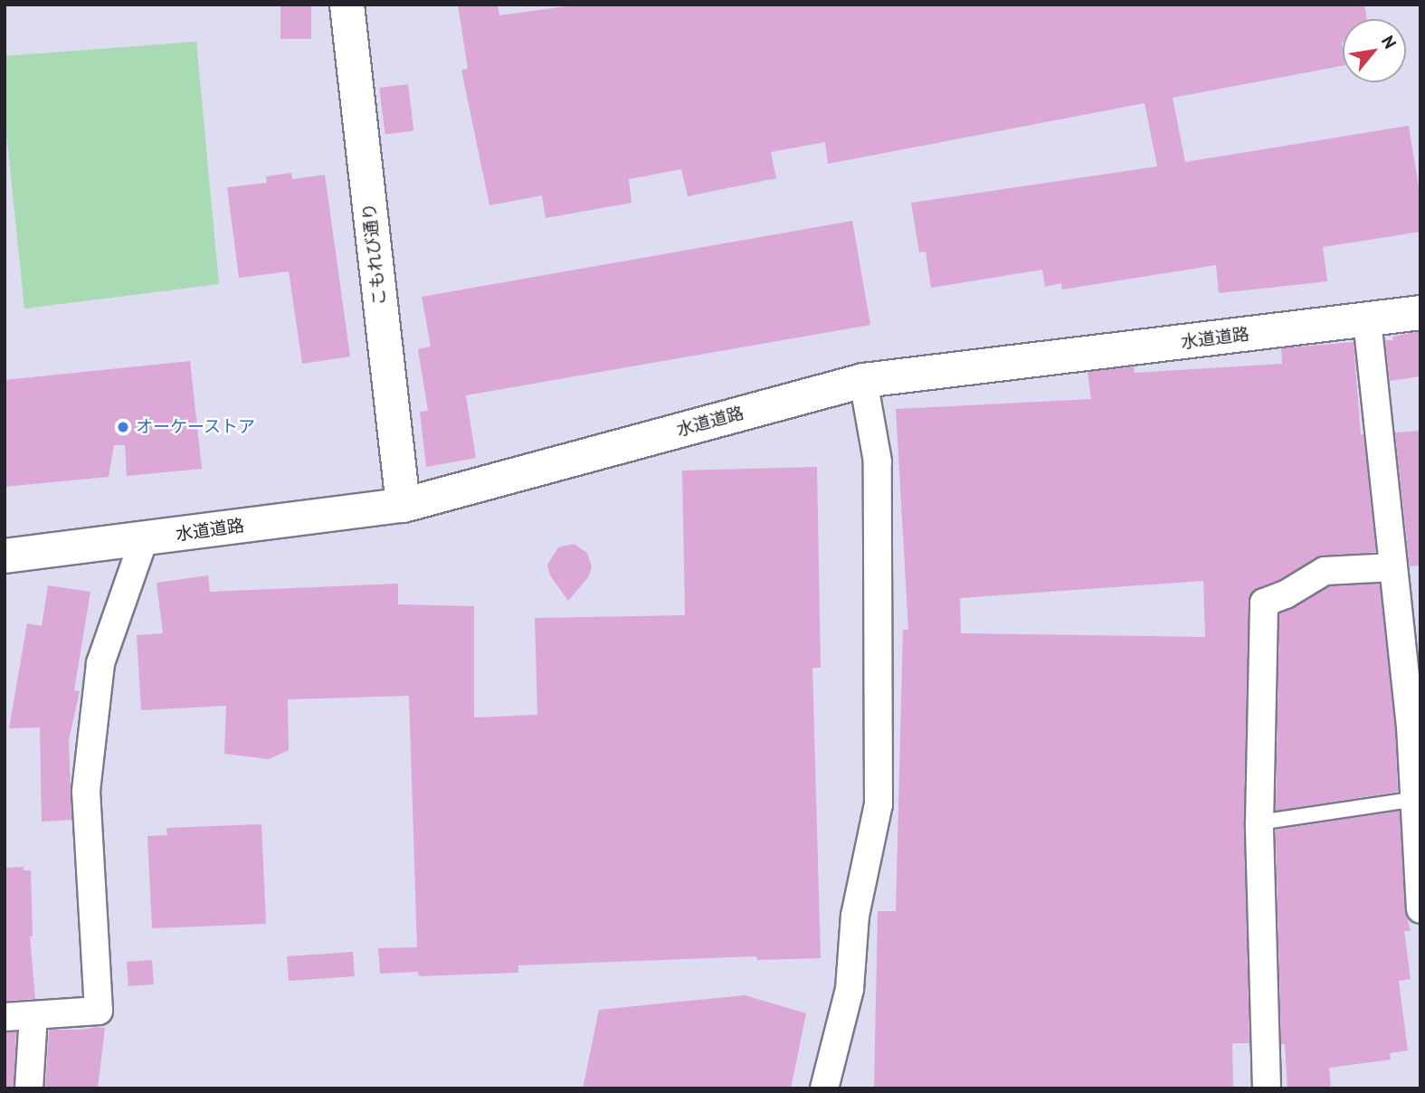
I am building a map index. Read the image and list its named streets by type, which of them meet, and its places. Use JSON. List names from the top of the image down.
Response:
{
  "streets": {
    "street": ["こもれび通り", "水道道路"]
  },
  "crossings": [
    ["こもれび通り", "水道道路"]
  ],
  "places": ["オーケーストア"],
  "north": "top right"
}
